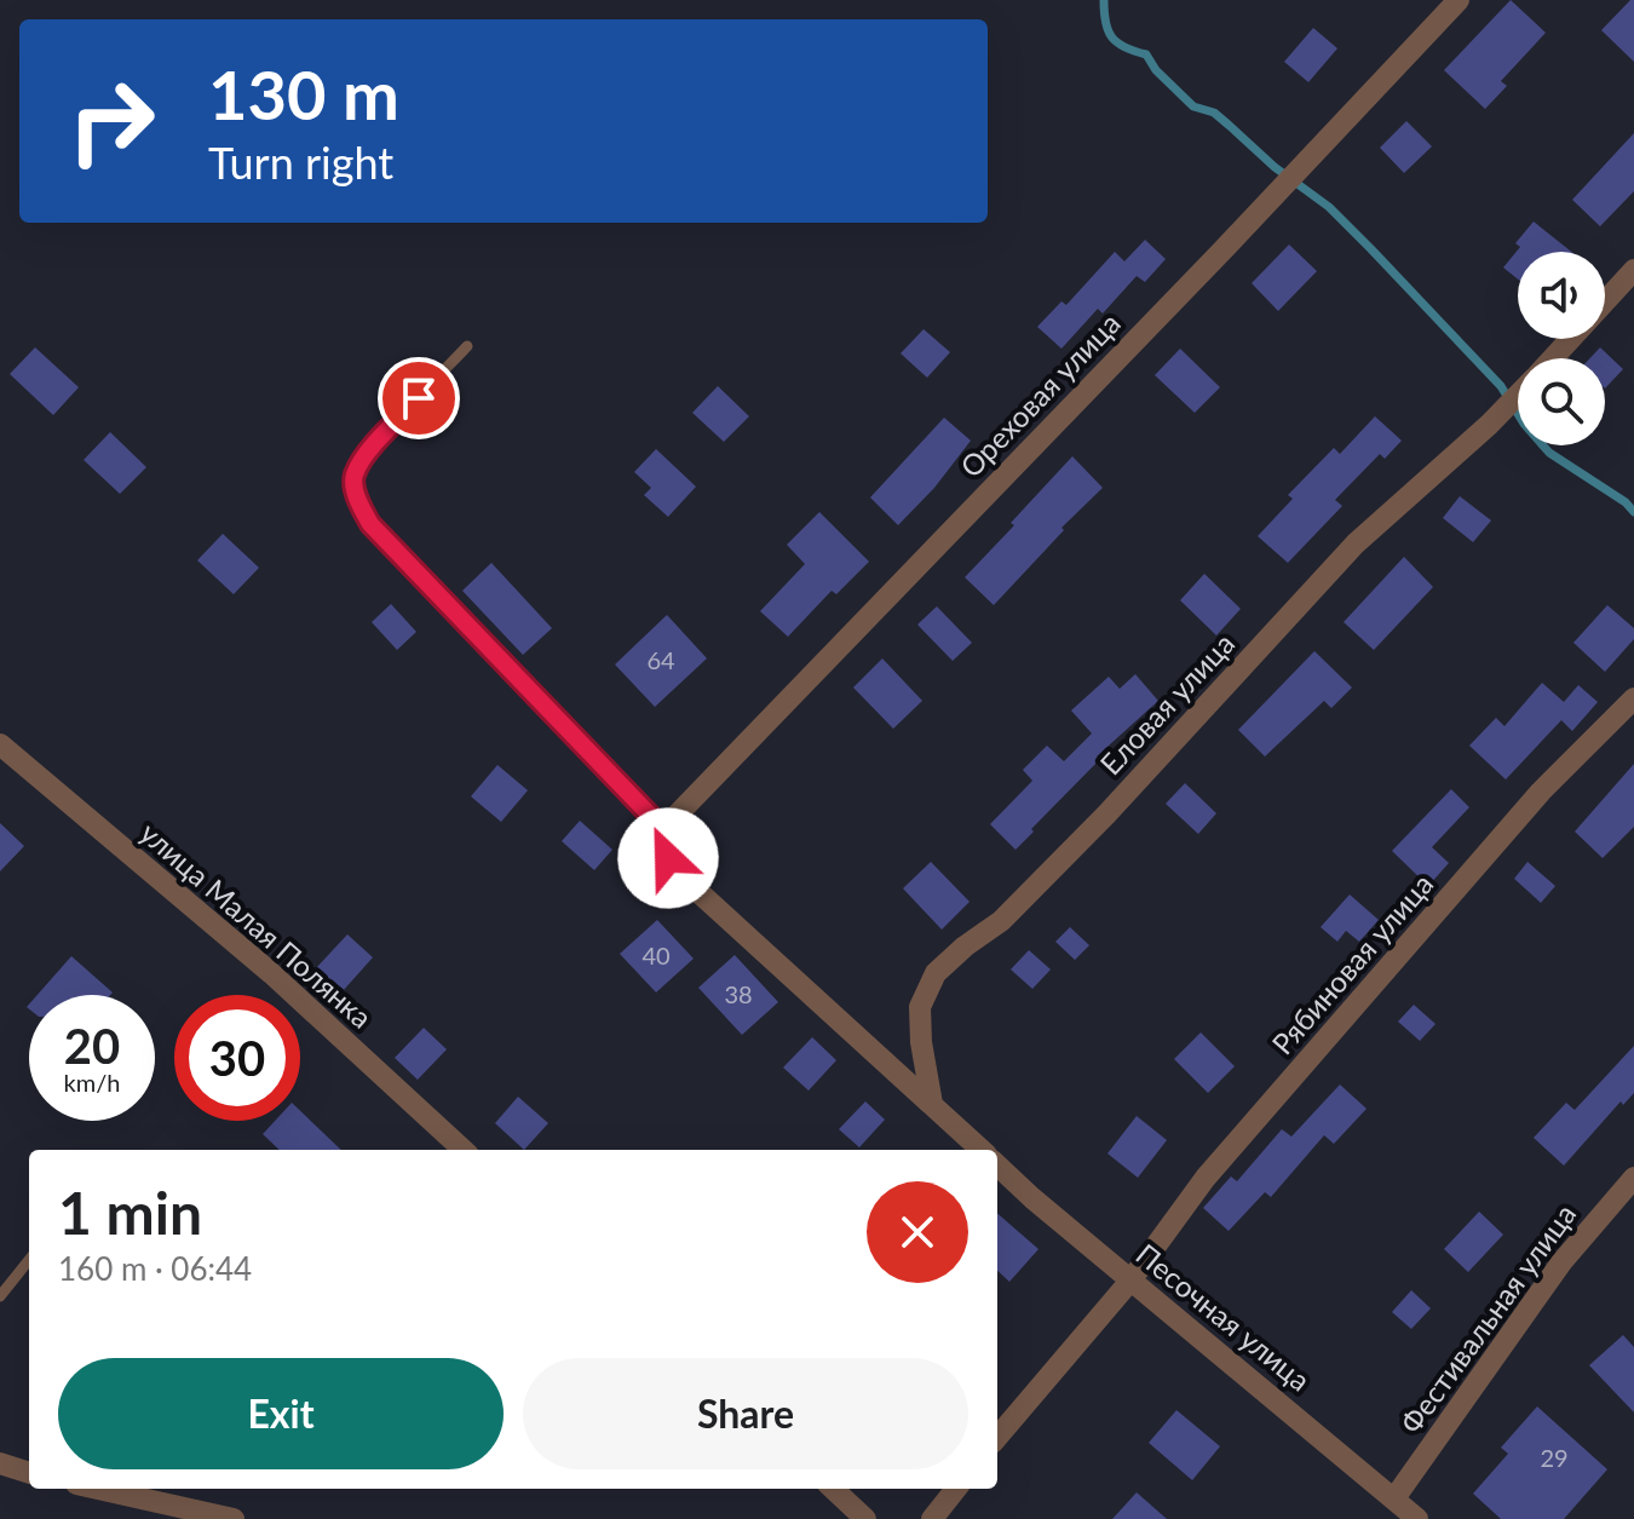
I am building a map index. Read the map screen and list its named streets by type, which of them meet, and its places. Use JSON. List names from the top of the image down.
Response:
{
  "streets": {
    "street": [
      "Ореховая улица",
      "Еловая улица",
      "улица Малая Полянка",
      "Рябиновая улица",
      "Песочная улица",
      "Фестивальная улица"
    ]
  },
  "crossings": [
    ["Рябиновая улица", "Песочная улица"],
    ["Песочная улица", "Фестивальная улица"]
  ],
  "house_numbers": [
    "64",
    "40",
    "38",
    "29"
  ],
  "page": {
    "turn": ["130 m", "Turn right"],
    "speed": "20 km/h",
    "limit": "30",
    "heading": ["1 min", "160 m · 06:44"],
    "buttons": ["Exit", "Share"]
  }
}
